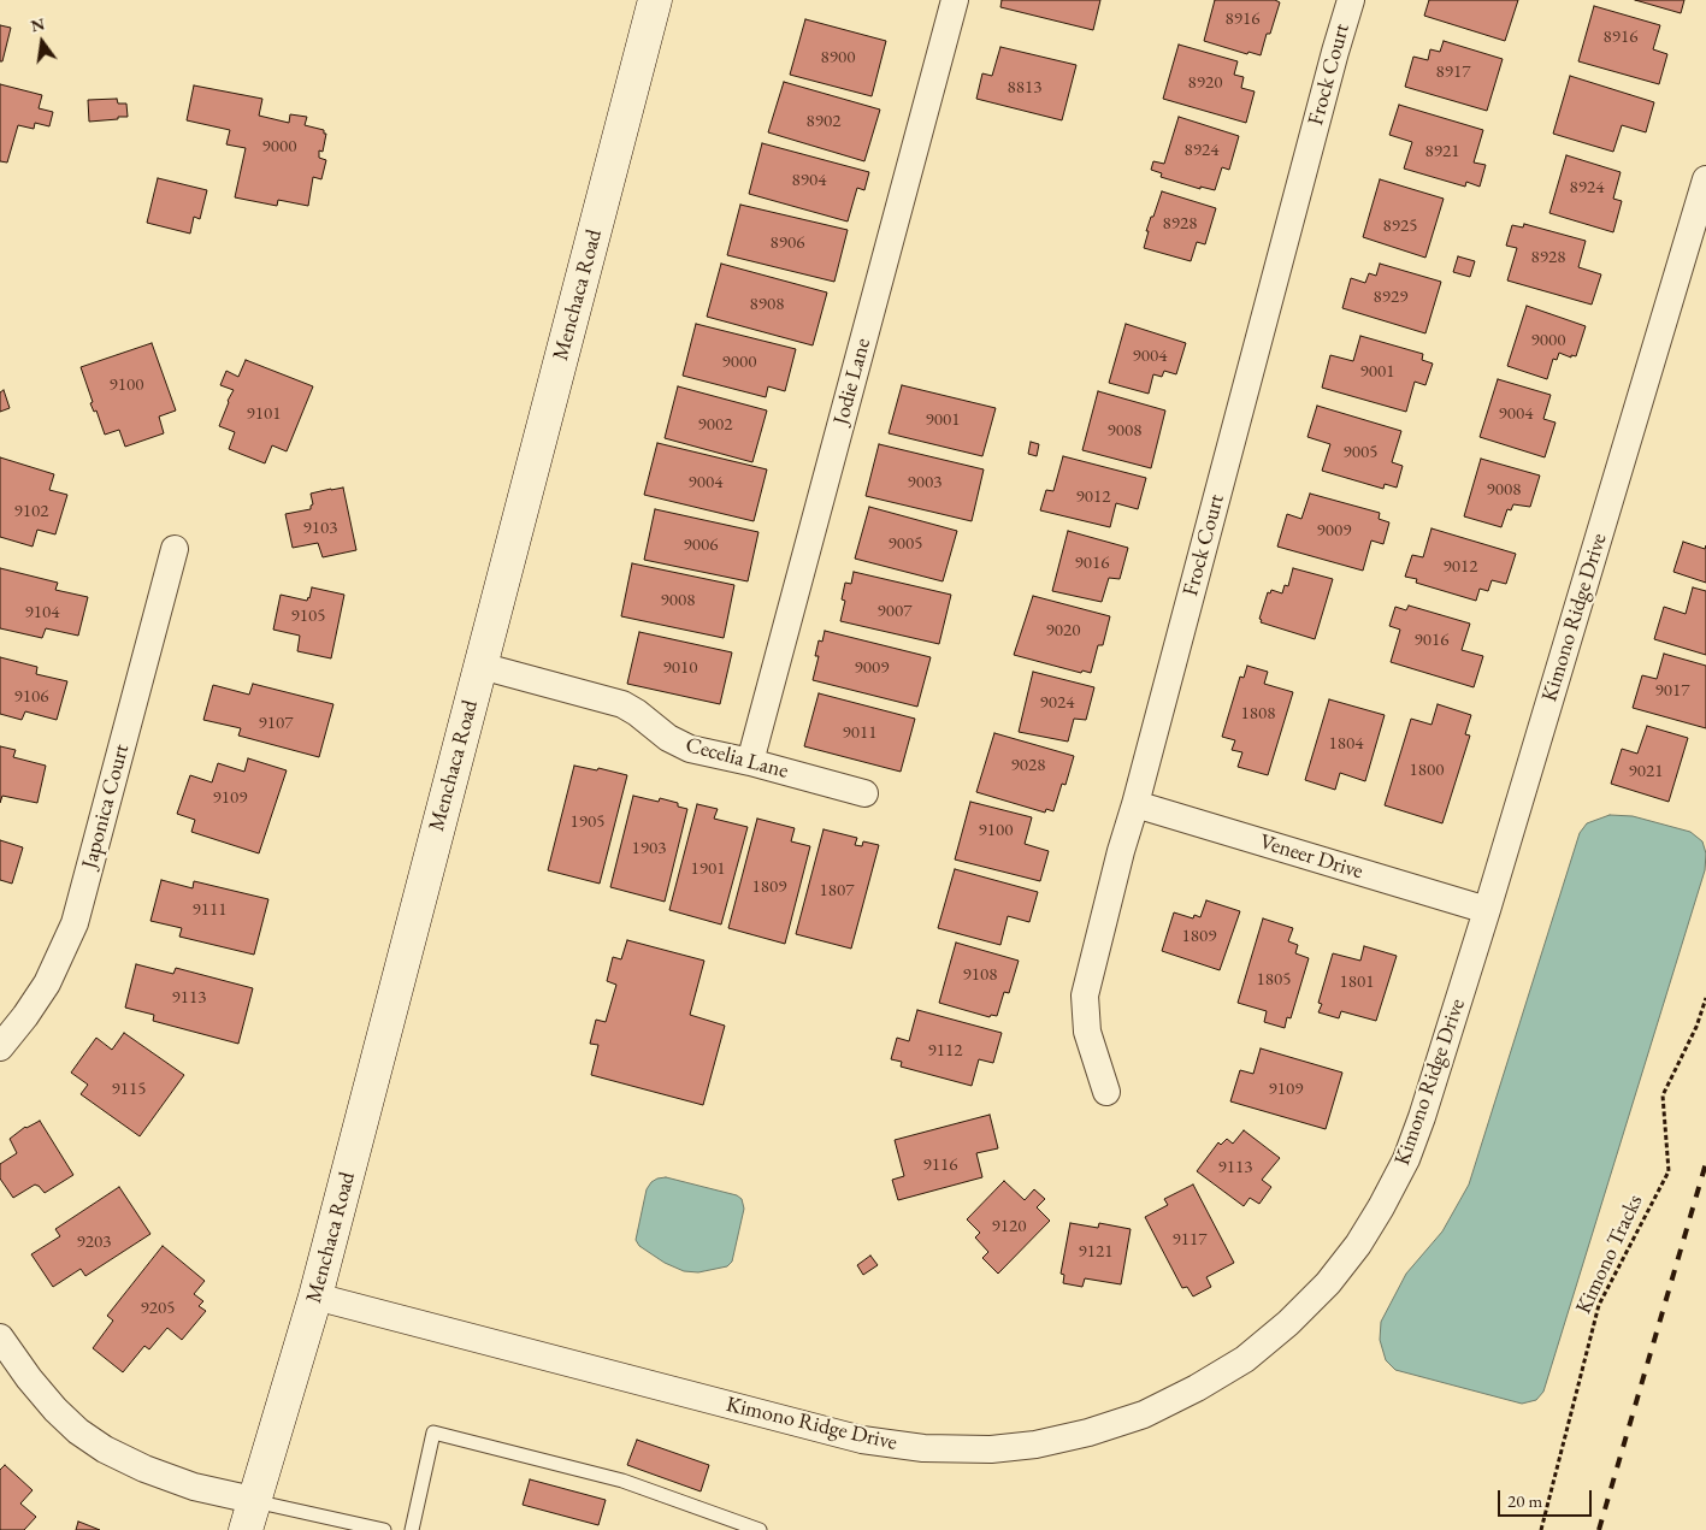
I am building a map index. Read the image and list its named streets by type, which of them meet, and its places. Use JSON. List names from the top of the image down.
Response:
{
  "streets": {
    "main road": ["Menchaca Road"],
    "street": [
      "Frock Court",
      "Jodie Lane",
      "Kimono Ridge Drive",
      "Cecelia Lane",
      "Japonica Court",
      "Veneer Drive"
    ],
    "path": ["Kimono Tracks"]
  },
  "crossings": [
    ["Frock Court", "Veneer Drive"],
    ["Menchaca Road", "Kimono Ridge Drive"],
    ["Menchaca Road", "Cecelia Lane"],
    ["Jodie Lane", "Cecelia Lane"],
    ["Kimono Ridge Drive", "Veneer Drive"]
  ],
  "house_numbers": [
    "8916",
    "8916",
    "8900",
    "8917",
    "8920",
    "8813",
    "8902",
    "9000",
    "8924",
    "8921",
    "8904",
    "8924",
    "8928",
    "8925",
    "8906",
    "8928",
    "8929",
    "8908",
    "9000",
    "9004",
    "9000",
    "9001",
    "9100",
    "9101",
    "9004",
    "9001",
    "9002",
    "9008",
    "9005",
    "9004",
    "9003",
    "9008",
    "9012",
    "9102",
    "9103",
    "9009",
    "9005",
    "9006",
    "9016",
    "9012",
    "9008",
    "9007",
    "9104",
    "9105",
    "9020",
    "9016",
    "9010",
    "9009",
    "9017",
    "9106",
    "9024",
    "1808",
    "9107",
    "9011",
    "1804",
    "9028",
    "1800",
    "9021",
    "9109",
    "1905",
    "9100",
    "1903",
    "1901",
    "1809",
    "1807",
    "9111",
    "1809",
    "9108",
    "1805",
    "1801",
    "9113",
    "9112",
    "9115",
    "9109",
    "9116",
    "9113",
    "9120",
    "9117",
    "9203",
    "9121",
    "9205"
  ],
  "scale_bar": "20 m",
  "north": "top"
}
